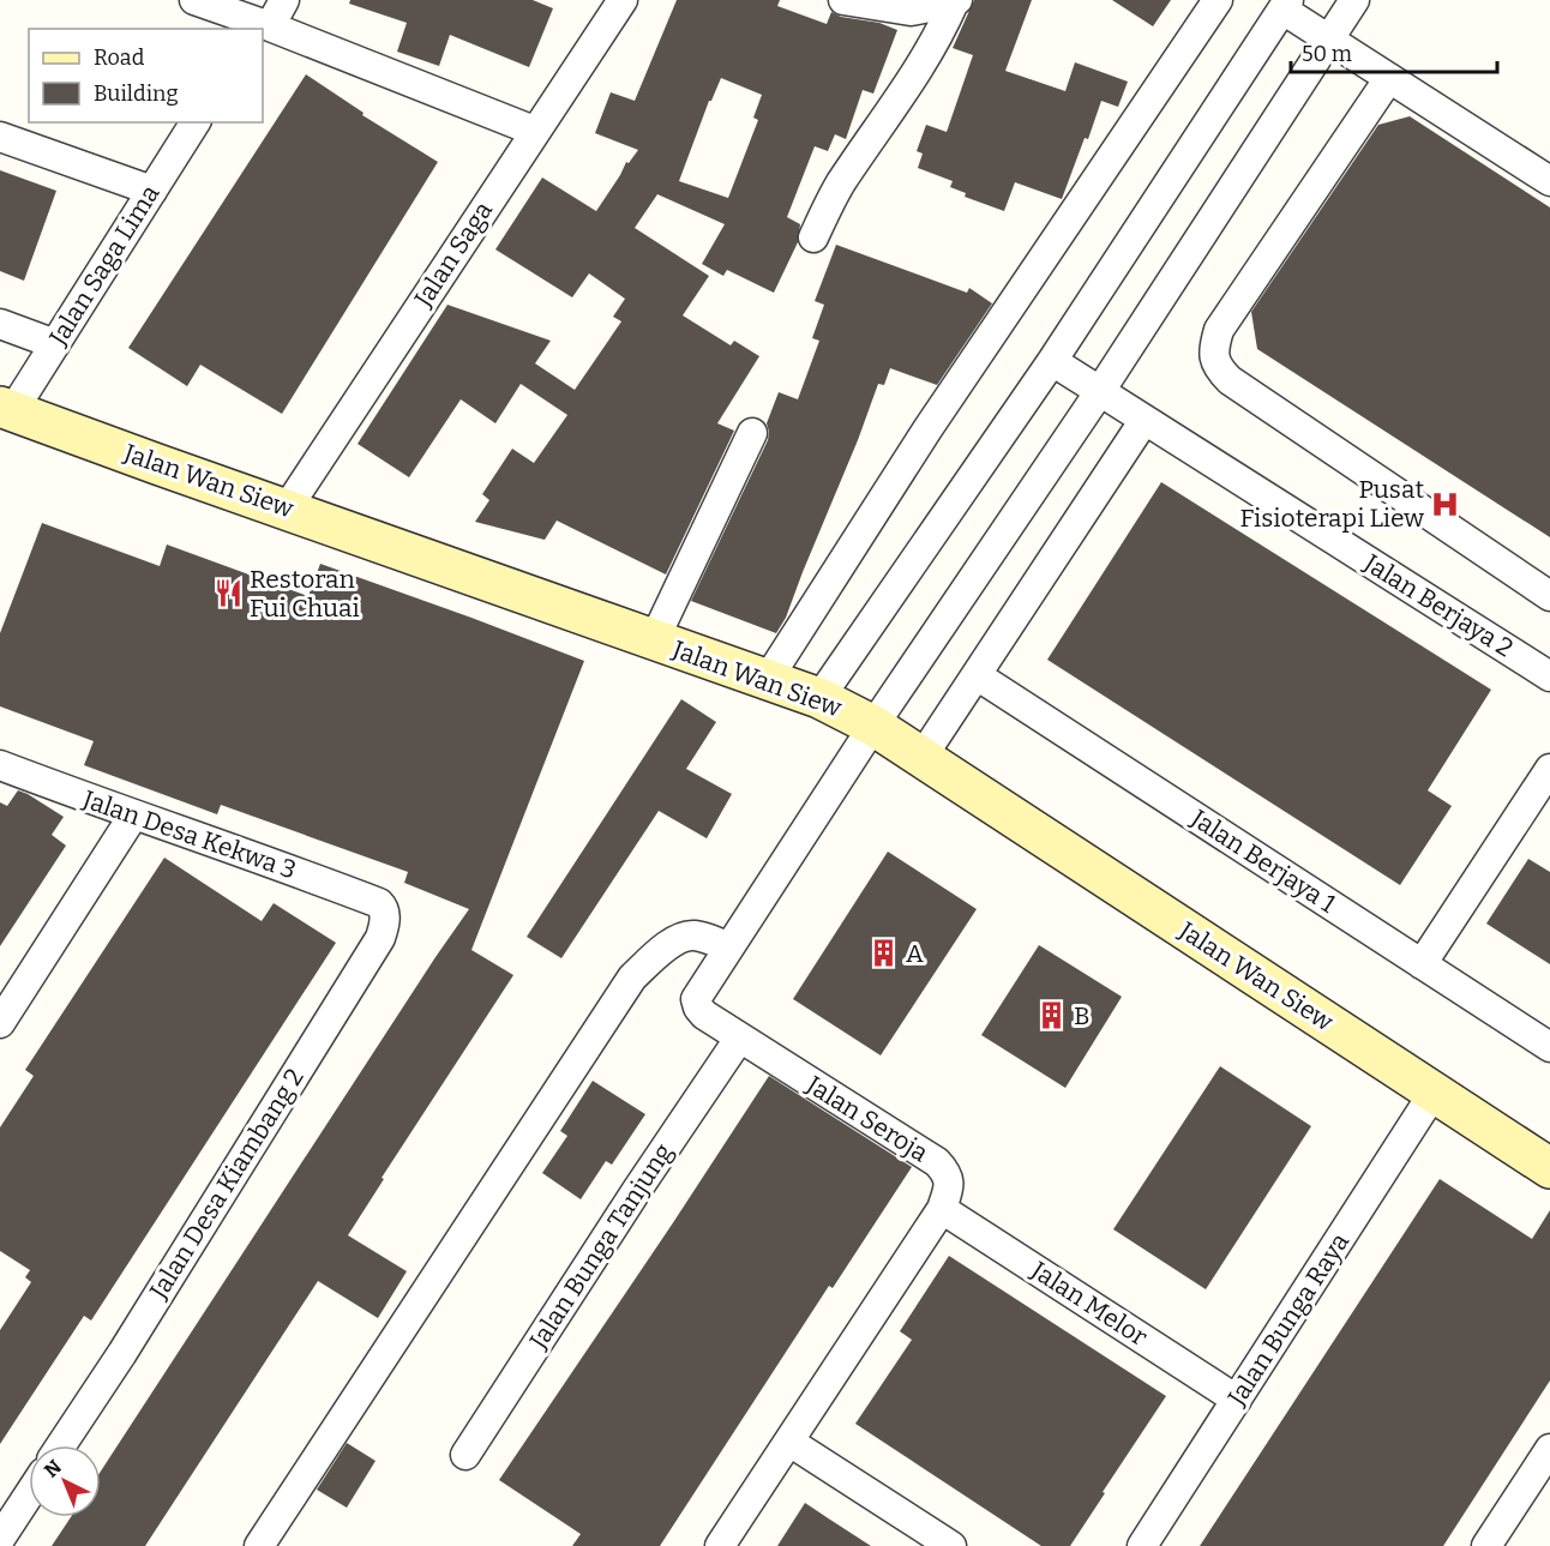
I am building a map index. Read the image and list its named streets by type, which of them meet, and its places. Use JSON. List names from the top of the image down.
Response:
{
  "streets": {
    "street": [
      "Jalan Saga",
      "Jalan Saga Lima",
      "Jalan Wan Siew",
      "Jalan Berjaya 2",
      "Jalan Desa Kekwa 3",
      "Jalan Berjaya 1",
      "Jalan Seroja",
      "Jalan Desa Kiambang 2",
      "Jalan Bunga Tanjung",
      "Jalan Melor",
      "Jalan Bunga Raya"
    ]
  },
  "crossings": [
    ["Jalan Saga", "Jalan Wan Siew"],
    ["Jalan Saga Lima", "Jalan Wan Siew"],
    ["Jalan Wan Siew", "Jalan Seroja"],
    ["Jalan Wan Siew", "Jalan Bunga Raya"],
    ["Jalan Berjaya 2", "Jalan Seroja"],
    ["Jalan Desa Kekwa 3", "Jalan Desa Kiambang 2"],
    ["Jalan Seroja", "Jalan Bunga Tanjung"],
    ["Jalan Seroja", "Jalan Melor"],
    ["Jalan Melor", "Jalan Bunga Raya"]
  ],
  "places": {
    "hospital": ["Pusat Fisioterapi Liew"],
    "restaurant": ["Restoran Fui Chuai"],
    "building": ["A", "B"]
  },
  "legend": ["Road", "Building"],
  "scale_bar": "50 m",
  "north": "top left"
}
